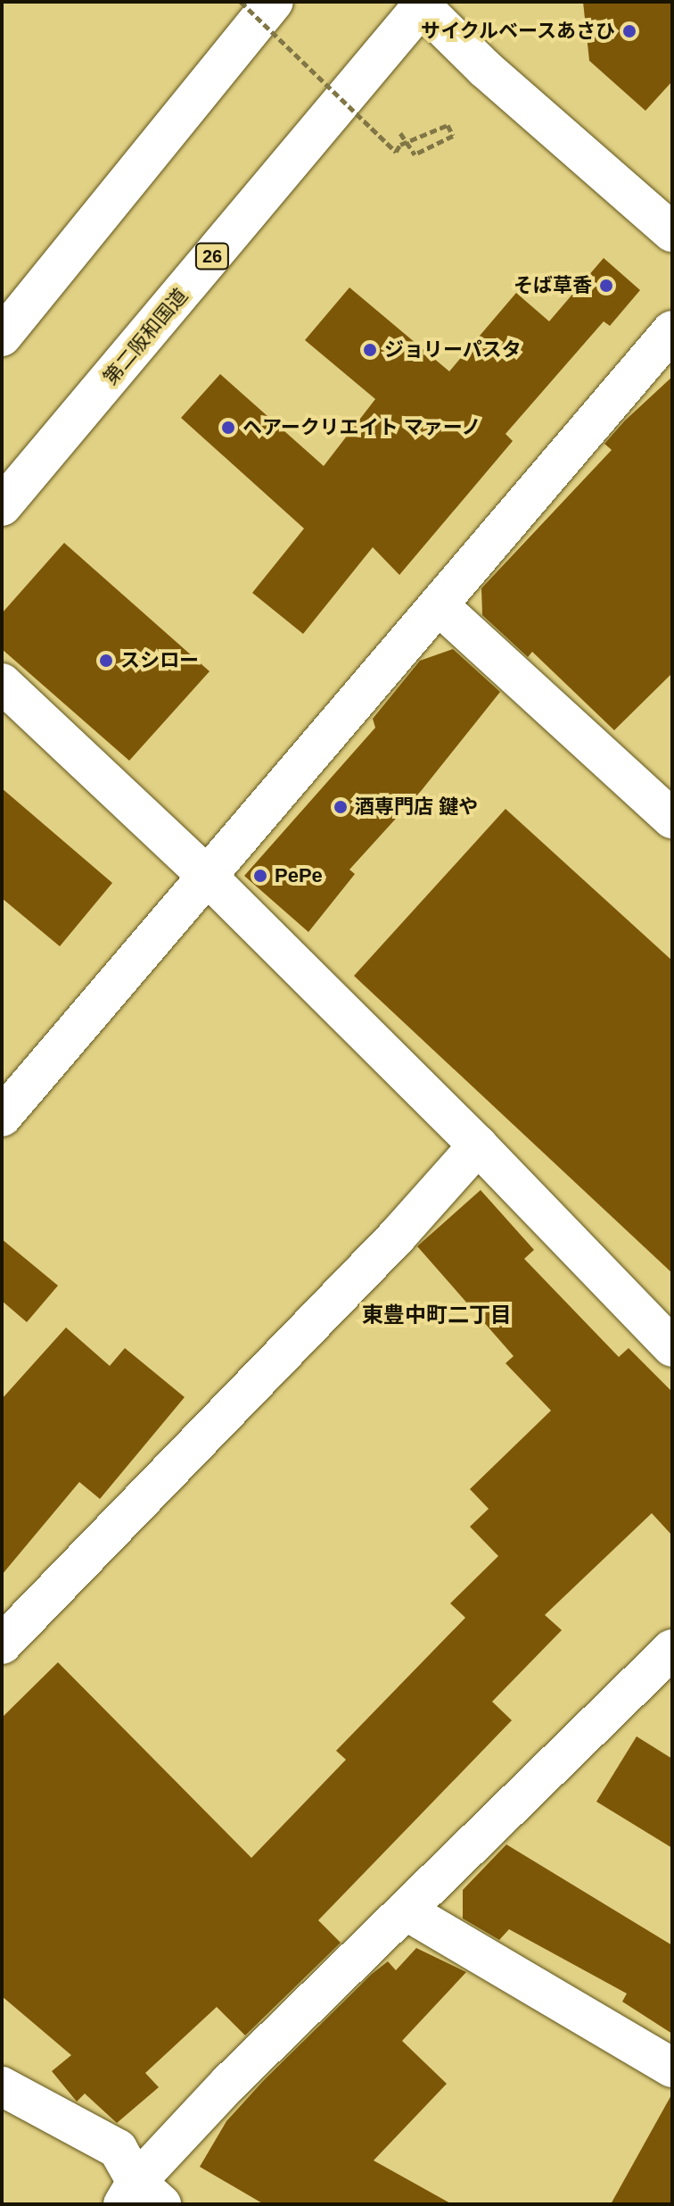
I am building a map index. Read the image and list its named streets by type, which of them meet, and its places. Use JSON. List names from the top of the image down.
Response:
{
  "streets": {
    "main road": ["26", "第二阪和国道"]
  },
  "districts": ["東豊中町二丁目"],
  "places": [
    "サイクルベースあさひ",
    "そば草香",
    "ジョリーパスタ",
    "ヘアークリエイト マァーノ",
    "スシロー",
    "酒専門店 鍵や",
    "PePe"
  ]
}
